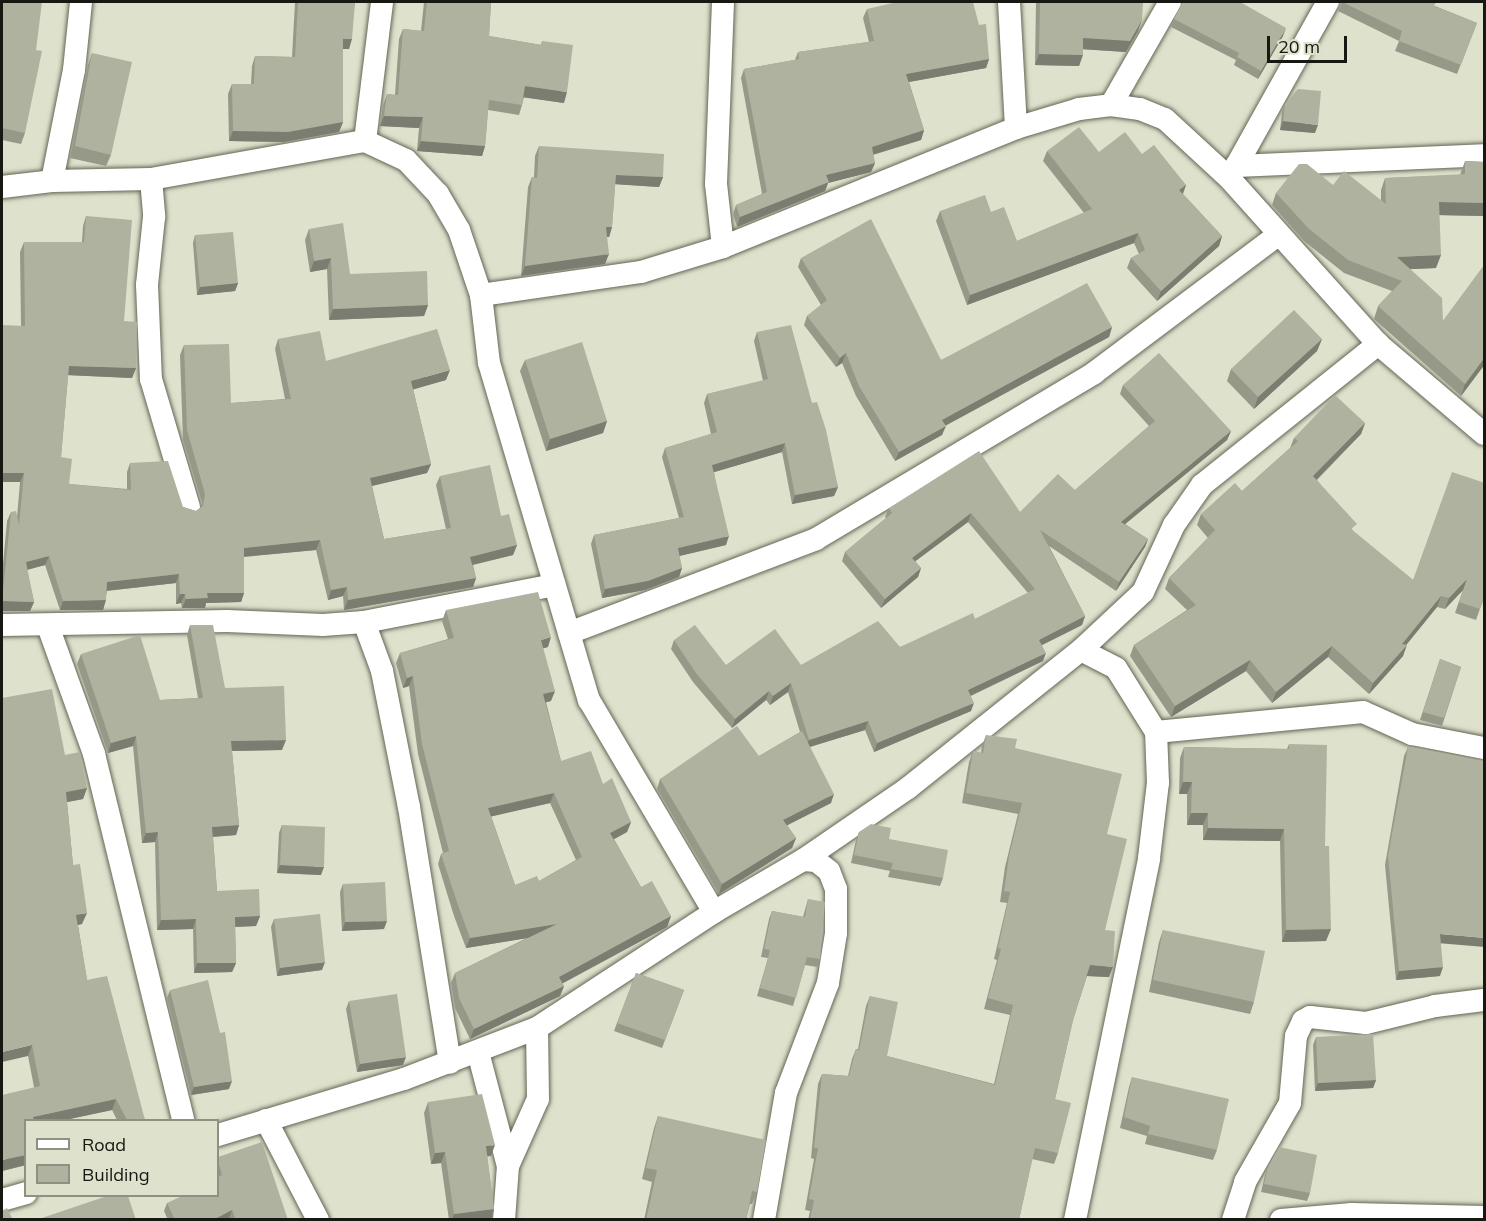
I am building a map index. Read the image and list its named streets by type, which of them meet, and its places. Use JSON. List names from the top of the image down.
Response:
{
  "legend": ["Road", "Building"],
  "scale_bar": "20 m"
}
